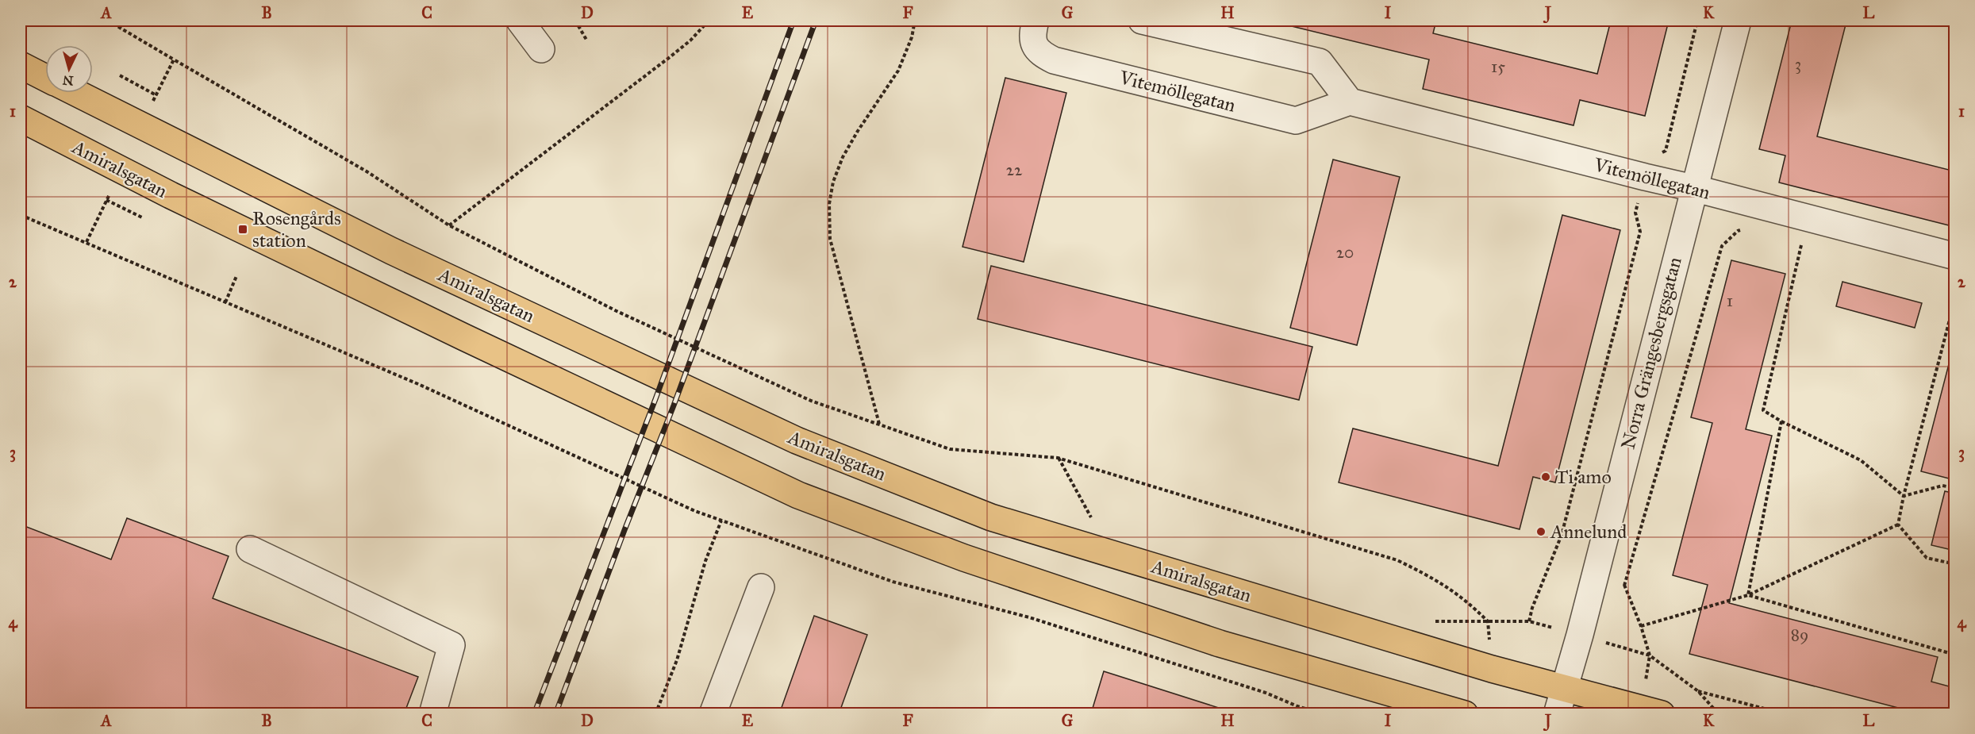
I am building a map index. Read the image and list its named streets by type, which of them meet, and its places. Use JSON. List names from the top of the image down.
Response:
{
  "streets": {
    "main road": ["Amiralsgatan"],
    "street": ["Vitemöllegatan", "Norra Grängesbergsgatan"]
  },
  "crossings": [
    ["Vitemöllegatan", "Norra Grängesbergsgatan"],
    ["Amiralsgatan", "Norra Grängesbergsgatan"]
  ],
  "places": {
    "transit": ["Rosengårds station"],
    "other": ["Ti amo", "Annelund"]
  },
  "house_numbers": [
    "3",
    "15",
    "22",
    "20",
    "1",
    "89"
  ],
  "north": "bottom",
  "grid": {
    "columns": [
      "A",
      "B",
      "C",
      "D",
      "E",
      "F",
      "G",
      "H",
      "I",
      "J",
      "K",
      "L"
    ],
    "rows": [
      "1",
      "2",
      "3",
      "4"
    ]
  }
}
